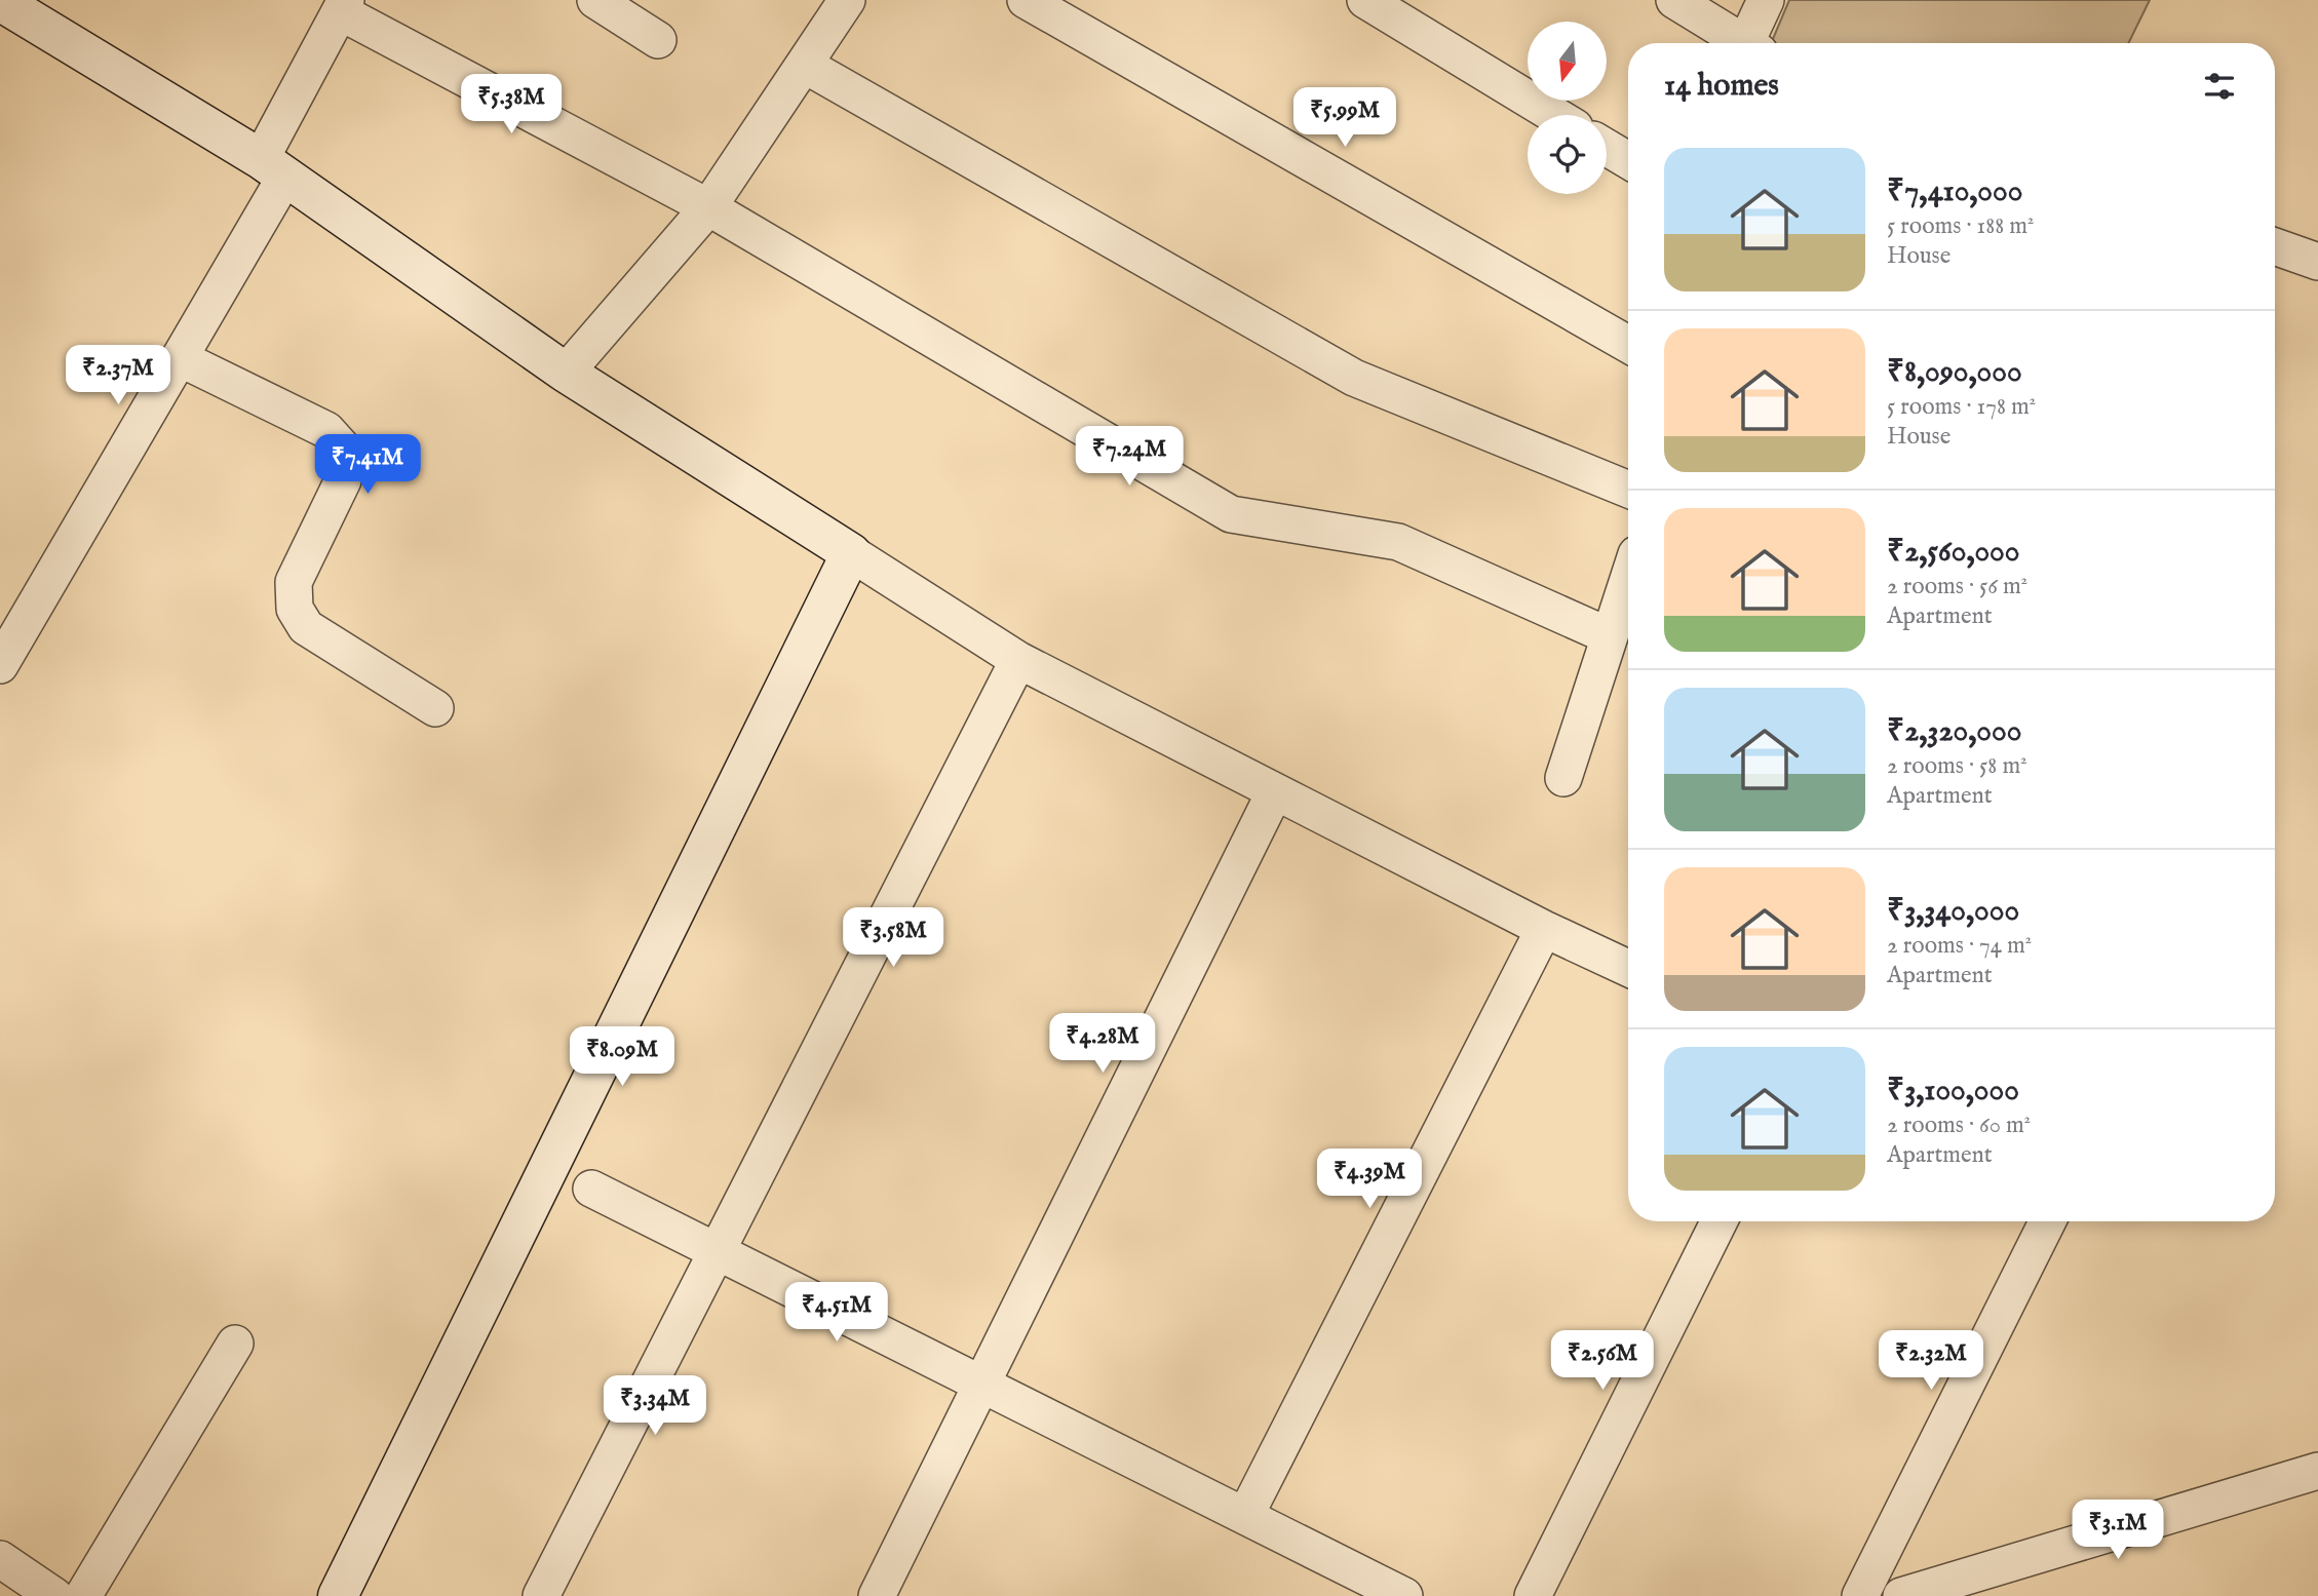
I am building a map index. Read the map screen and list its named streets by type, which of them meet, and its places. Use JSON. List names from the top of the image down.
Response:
{
  "north": "bottom",
  "page": {
    "heading": "14 homes",
    "price": [
      "₹5.38M",
      "₹5.99M",
      "₹2.37M",
      "₹7.24M",
      "₹7.41M",
      "₹3.58M",
      "₹4.28M",
      "₹8.09M",
      "₹4.39M",
      "₹4.51M",
      "₹2.56M",
      "₹2.32M",
      "₹3.34M",
      "₹3.1M"
    ],
    "list": [
      {
        "name": "₹7,410,000",
        "note": "5 rooms · 188 m² · House"
      },
      {
        "name": "₹8,090,000",
        "note": "5 rooms · 178 m² · House"
      },
      {
        "name": "₹2,560,000",
        "note": "2 rooms · 56 m² · Apartment"
      },
      {
        "name": "₹2,320,000",
        "note": "2 rooms · 58 m² · Apartment"
      },
      {
        "name": "₹3,340,000",
        "note": "2 rooms · 74 m² · Apartment"
      },
      {
        "name": "₹3,100,000",
        "note": "2 rooms · 60 m² · Apartment"
      }
    ]
  }
}
